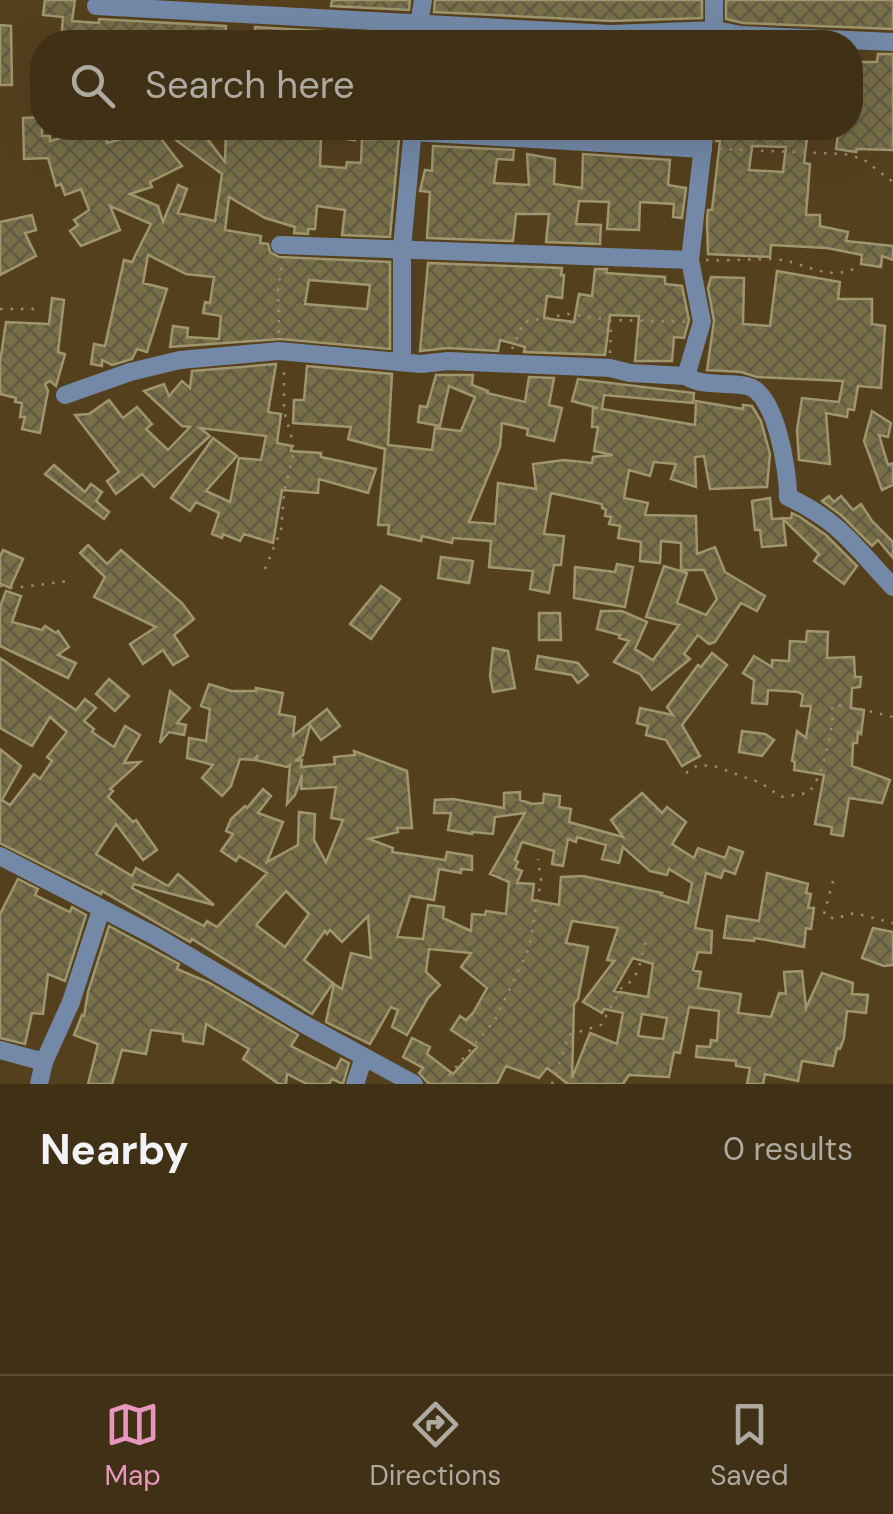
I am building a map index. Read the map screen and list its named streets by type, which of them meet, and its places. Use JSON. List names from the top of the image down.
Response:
{
  "page": {
    "search": "Search here",
    "heading": ["Nearby", "0 results"],
    "nav": ["Map", "Directions", "Saved"]
  }
}
